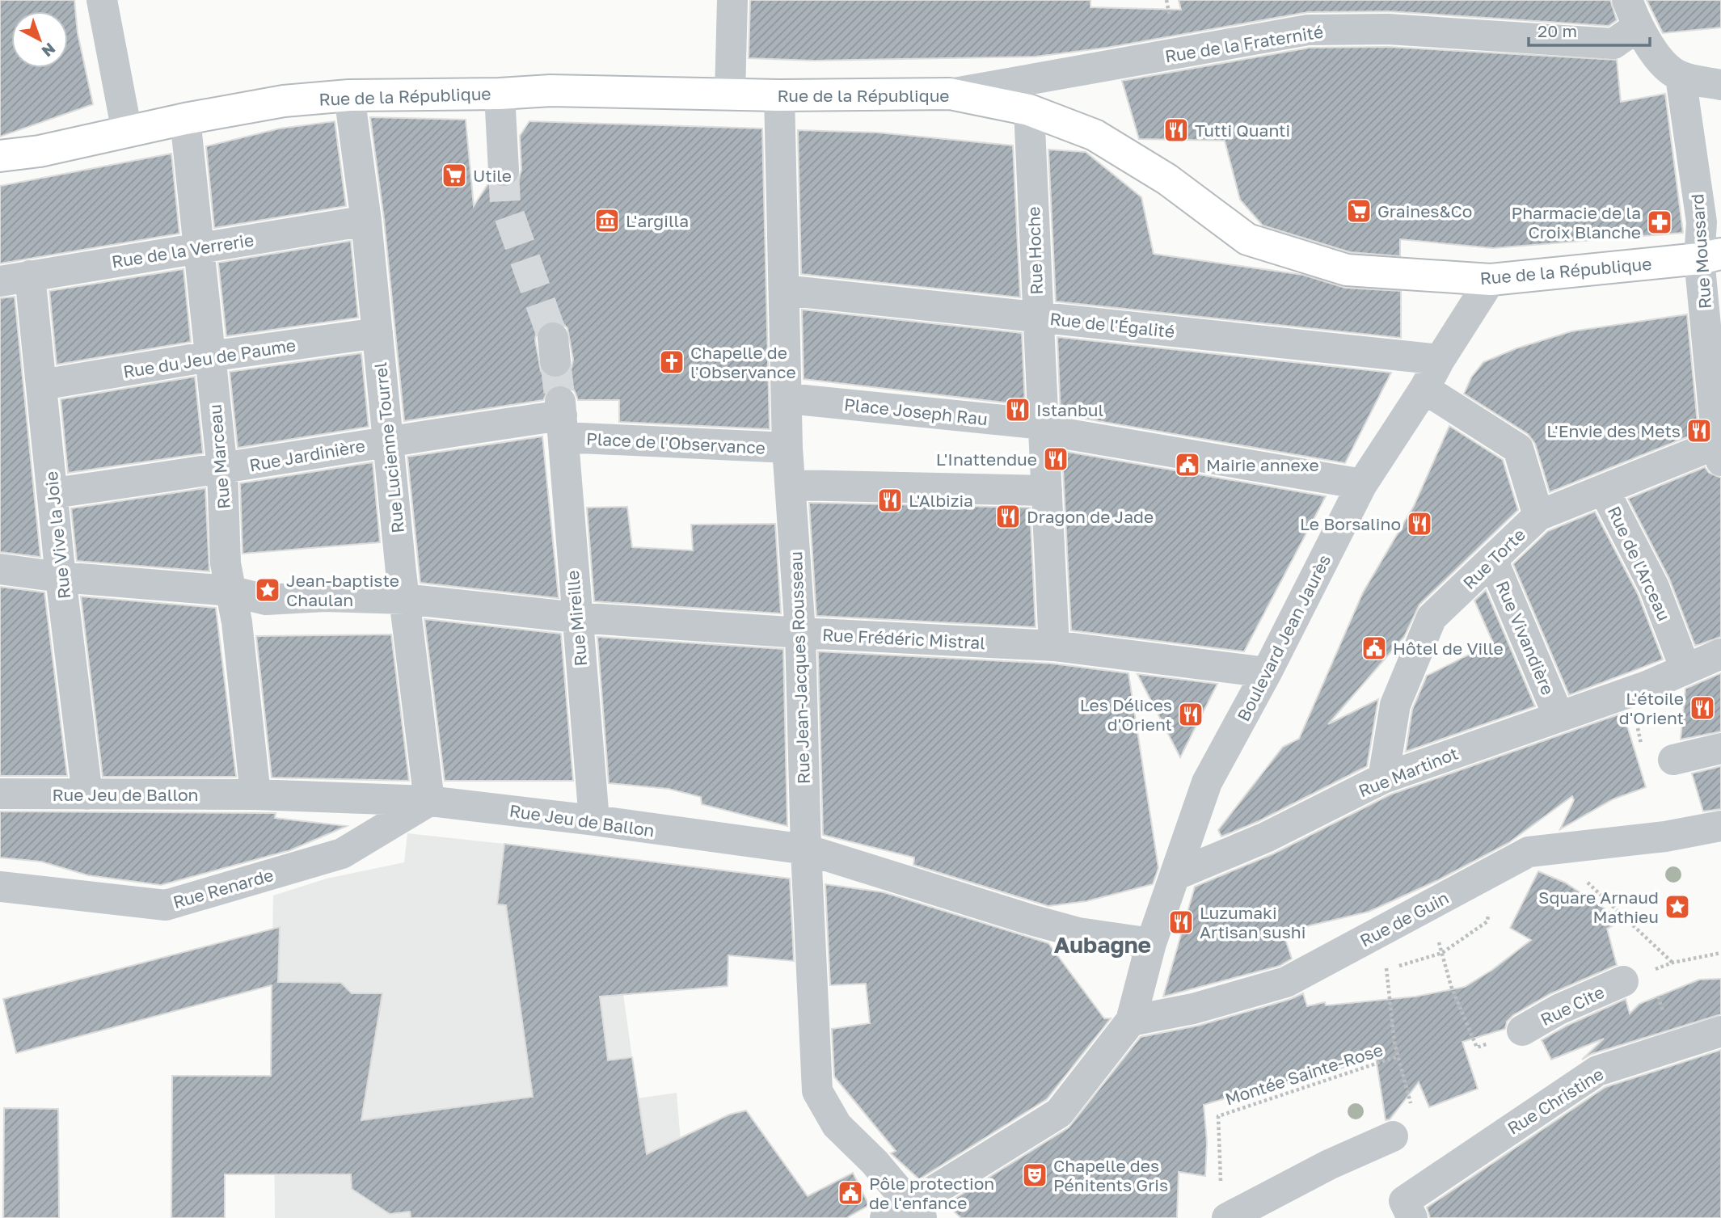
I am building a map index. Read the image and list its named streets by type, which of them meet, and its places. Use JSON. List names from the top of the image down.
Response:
{
  "streets": {
    "main road": ["Rue de la République"],
    "street": [
      "Rue de la Fraternité",
      "Rue de la Verrerie",
      "Rue Hoche",
      "Rue Moussard",
      "Rue de l'Égalité",
      "Rue du Jeu de Paume",
      "Place Joseph Rau",
      "Place de l'Observance",
      "Rue Lucienne Tourrel",
      "Rue Jardinière",
      "Rue Marceau",
      "Rue Vive la Joie",
      "Rue Torte",
      "Rue de l'Arceau",
      "Rue Mireille",
      "Boulevard Jean Jaurès",
      "Rue Vivandière",
      "Rue Frédéric Mistral",
      "Rue Jean-Jacques Rousseau",
      "Rue Martinot",
      "Rue Jeu de Ballon",
      "Rue Renarde",
      "Rue de Guin",
      "Rue Cite",
      "Rue Christine"
    ],
    "path": ["Montée Sainte-Rose"]
  },
  "crossings": [
    ["Rue de la Fraternité", "Rue de la République"],
    ["Rue de la République", "Rue Hoche"],
    ["Rue de la République", "Rue Moussard"],
    ["Rue de la République", "Rue Lucienne Tourrel"],
    ["Rue de la République", "Rue Marceau"],
    ["Rue de la République", "Boulevard Jean Jaurès"],
    ["Rue de la République", "Rue Jean-Jacques Rousseau"],
    ["Rue de la Verrerie", "Rue Lucienne Tourrel"],
    ["Rue de la Verrerie", "Rue Marceau"],
    ["Rue de la Verrerie", "Rue Vive la Joie"],
    ["Rue Hoche", "Rue de l'Égalité"],
    ["Rue Hoche", "Place Joseph Rau"],
    ["Rue Hoche", "Rue Frédéric Mistral"],
    ["Rue Moussard", "Rue Torte"],
    ["Rue de l'Égalité", "Boulevard Jean Jaurès"],
    ["Rue de l'Égalité", "Rue Jean-Jacques Rousseau"],
    ["Rue du Jeu de Paume", "Rue Lucienne Tourrel"],
    ["Rue du Jeu de Paume", "Rue Marceau"],
    ["Rue du Jeu de Paume", "Rue Vive la Joie"],
    ["Place Joseph Rau", "Boulevard Jean Jaurès"],
    ["Place Joseph Rau", "Rue Jean-Jacques Rousseau"],
    ["Place de l'Observance", "Rue Jardinière"],
    ["Place de l'Observance", "Rue Mireille"],
    ["Place de l'Observance", "Rue Jean-Jacques Rousseau"],
    ["Rue Lucienne Tourrel", "Rue Jardinière"],
    ["Rue Lucienne Tourrel", "Rue Frédéric Mistral"],
    ["Rue Lucienne Tourrel", "Rue Jeu de Ballon"],
    ["Rue Lucienne Tourrel", "Rue Renarde"],
    ["Rue Jardinière", "Rue Marceau"],
    ["Rue Jardinière", "Rue Vive la Joie"],
    ["Rue Jardinière", "Rue Mireille"],
    ["Rue Marceau", "Rue Frédéric Mistral"],
    ["Rue Marceau", "Rue Jeu de Ballon"],
    ["Rue Vive la Joie", "Rue Jeu de Ballon"],
    ["Rue Torte", "Rue de l'Arceau"],
    ["Rue Torte", "Rue Vivandière"],
    ["Rue Torte", "Rue Martinot"],
    ["Rue de l'Arceau", "Rue Martinot"],
    ["Rue Mireille", "Rue Frédéric Mistral"],
    ["Rue Mireille", "Rue Jeu de Ballon"],
    ["Boulevard Jean Jaurès", "Rue Frédéric Mistral"],
    ["Boulevard Jean Jaurès", "Rue Martinot"],
    ["Boulevard Jean Jaurès", "Rue Jeu de Ballon"],
    ["Boulevard Jean Jaurès", "Rue de Guin"],
    ["Rue Vivandière", "Rue Martinot"],
    ["Rue Frédéric Mistral", "Rue Jean-Jacques Rousseau"],
    ["Rue Jean-Jacques Rousseau", "Rue Jeu de Ballon"],
    ["Rue Jeu de Ballon", "Rue Renarde"],
    ["Rue de Guin", "Montée Sainte-Rose"]
  ],
  "districts": ["Aubagne"],
  "places": {
    "restaurant": [
      "Tutti Quanti",
      "Istanbul",
      "L'Envie des Mets",
      "L'Inattendue",
      "L'Albizia",
      "Dragon de Jade",
      "Le Borsalino",
      "L'étoile d'Orient",
      "Les Délices d'Orient",
      "Luzumaki Artisan sushi"
    ],
    "supermarket": ["Utile", "Graines&Co"],
    "museum": ["L'argilla"],
    "pharmacy": ["Pharmacie de la Croix Blanche"],
    "church": ["Chapelle de l'Observance"],
    "public building": ["Mairie annexe", "Hôtel de Ville", "Pôle protection de l'enfance"],
    "place": ["Jean-baptiste Chaulan", "Square Arnaud Mathieu"],
    "theatre": ["Chapelle des Pénitents Gris"]
  },
  "scale_bar": "20 m",
  "north": "bottom right"
}
